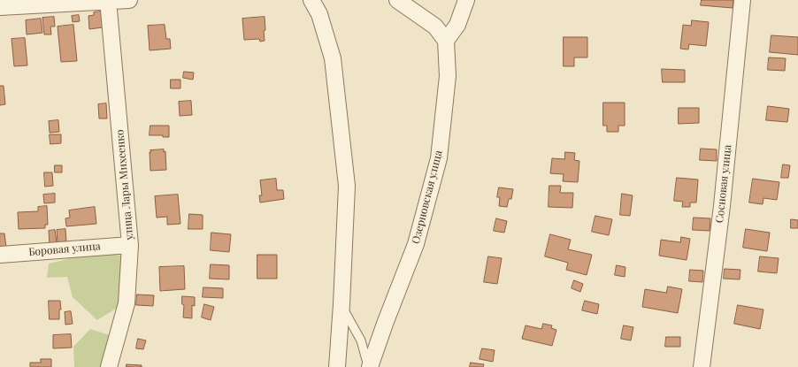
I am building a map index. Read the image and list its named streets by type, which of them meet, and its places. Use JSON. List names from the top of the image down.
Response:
{
  "streets": {
    "street": [
      "Сосновая улица",
      "улица Лары Михеенко",
      "Озерновская улица",
      "Боровая улица"
    ]
  },
  "crossings": [
    ["улица Лары Михеенко", "Боровая улица"]
  ]
}
